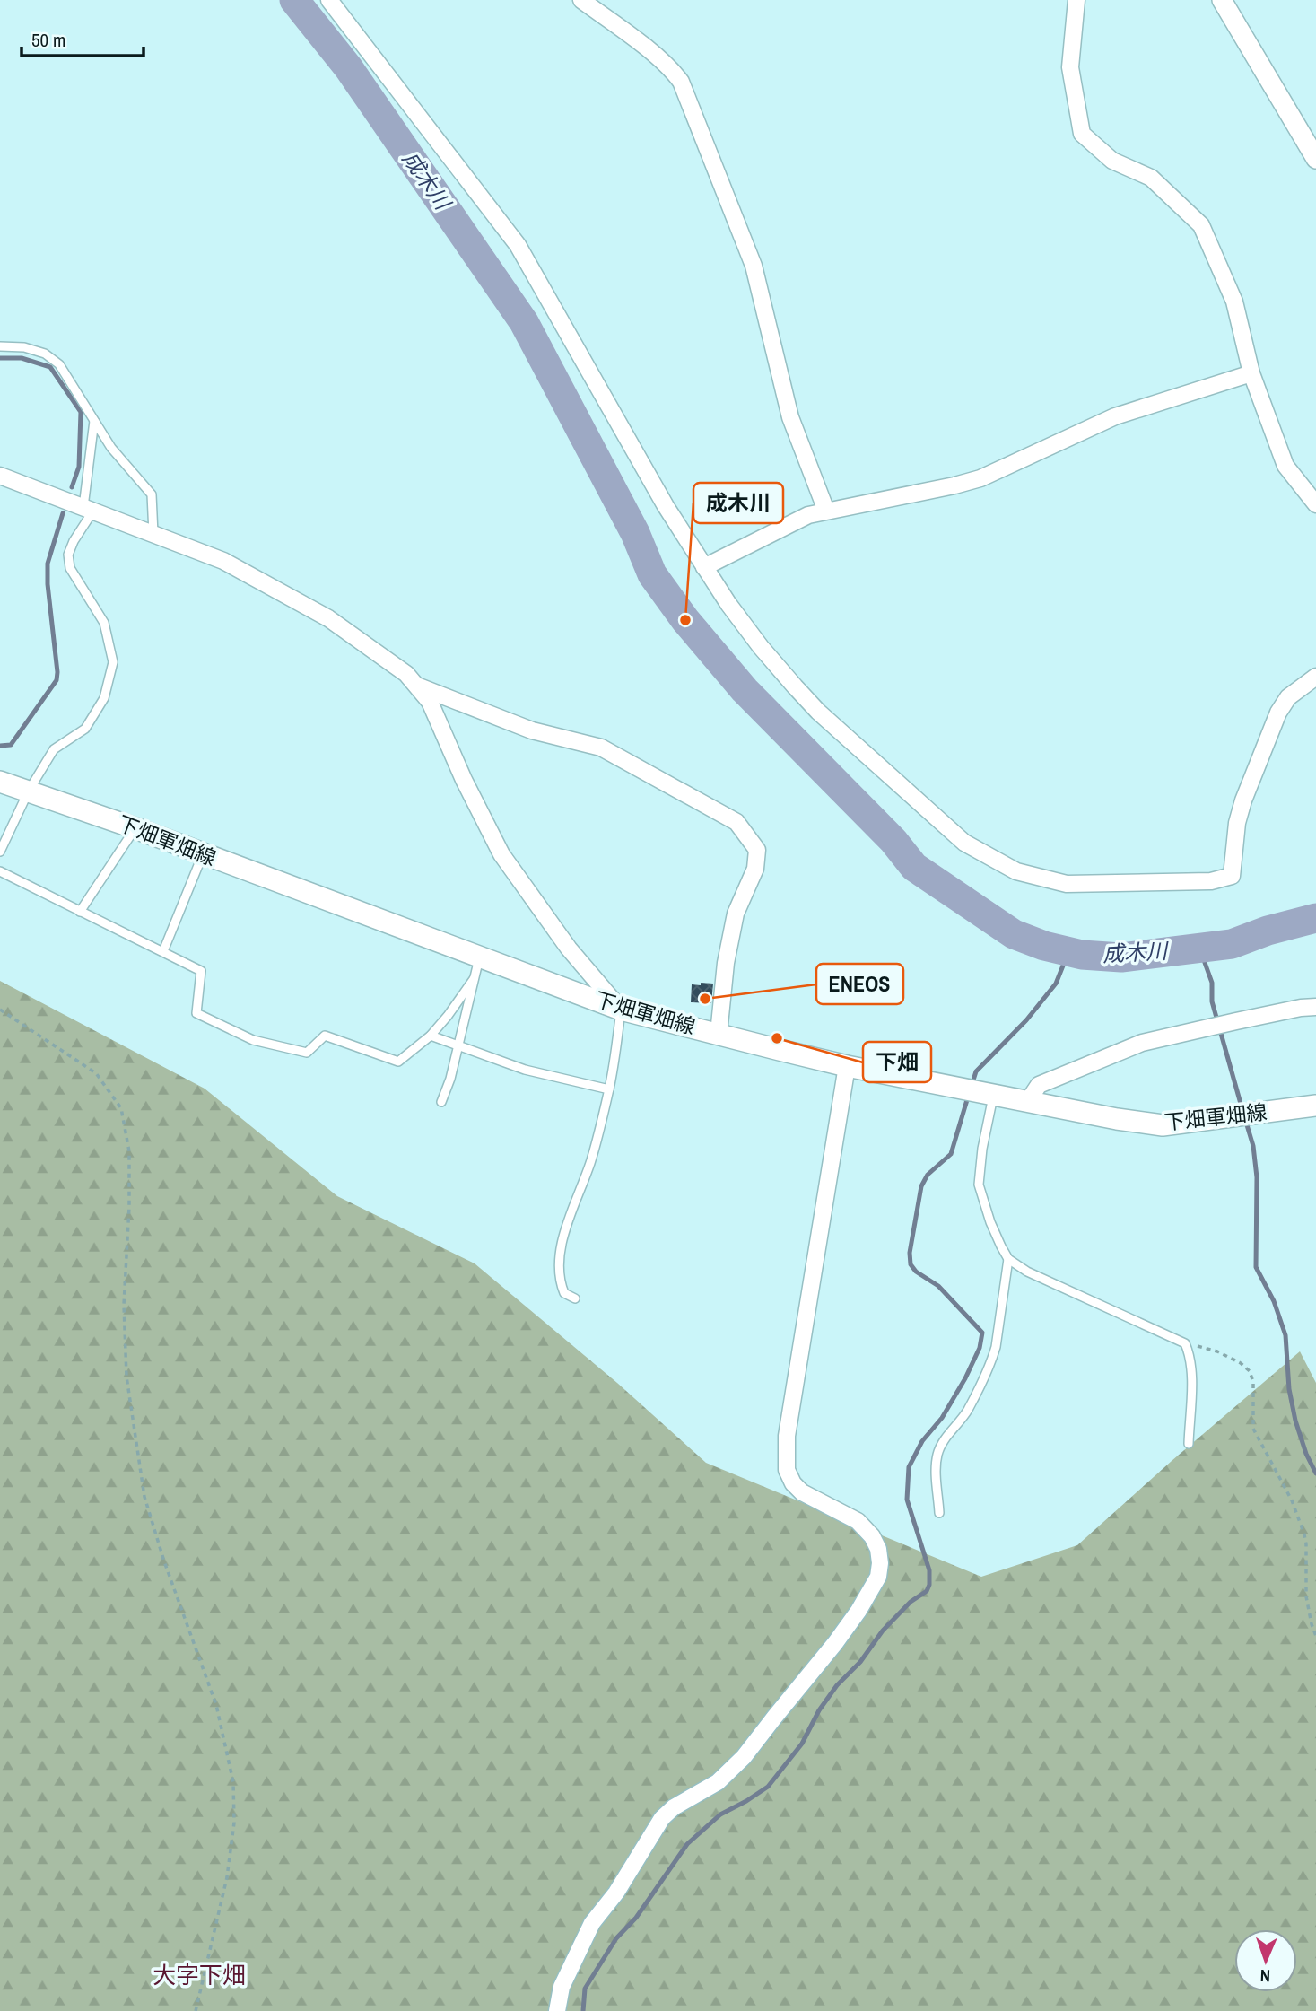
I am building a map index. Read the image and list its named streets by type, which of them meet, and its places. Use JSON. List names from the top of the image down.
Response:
{
  "streets": {
    "main road": ["下畑軍畑線"]
  },
  "districts": ["大字下畑"],
  "water": ["成木川"],
  "places": ["成木川", "ENEOS", "下畑"],
  "scale_bar": "50 m",
  "north": "bottom"
}
